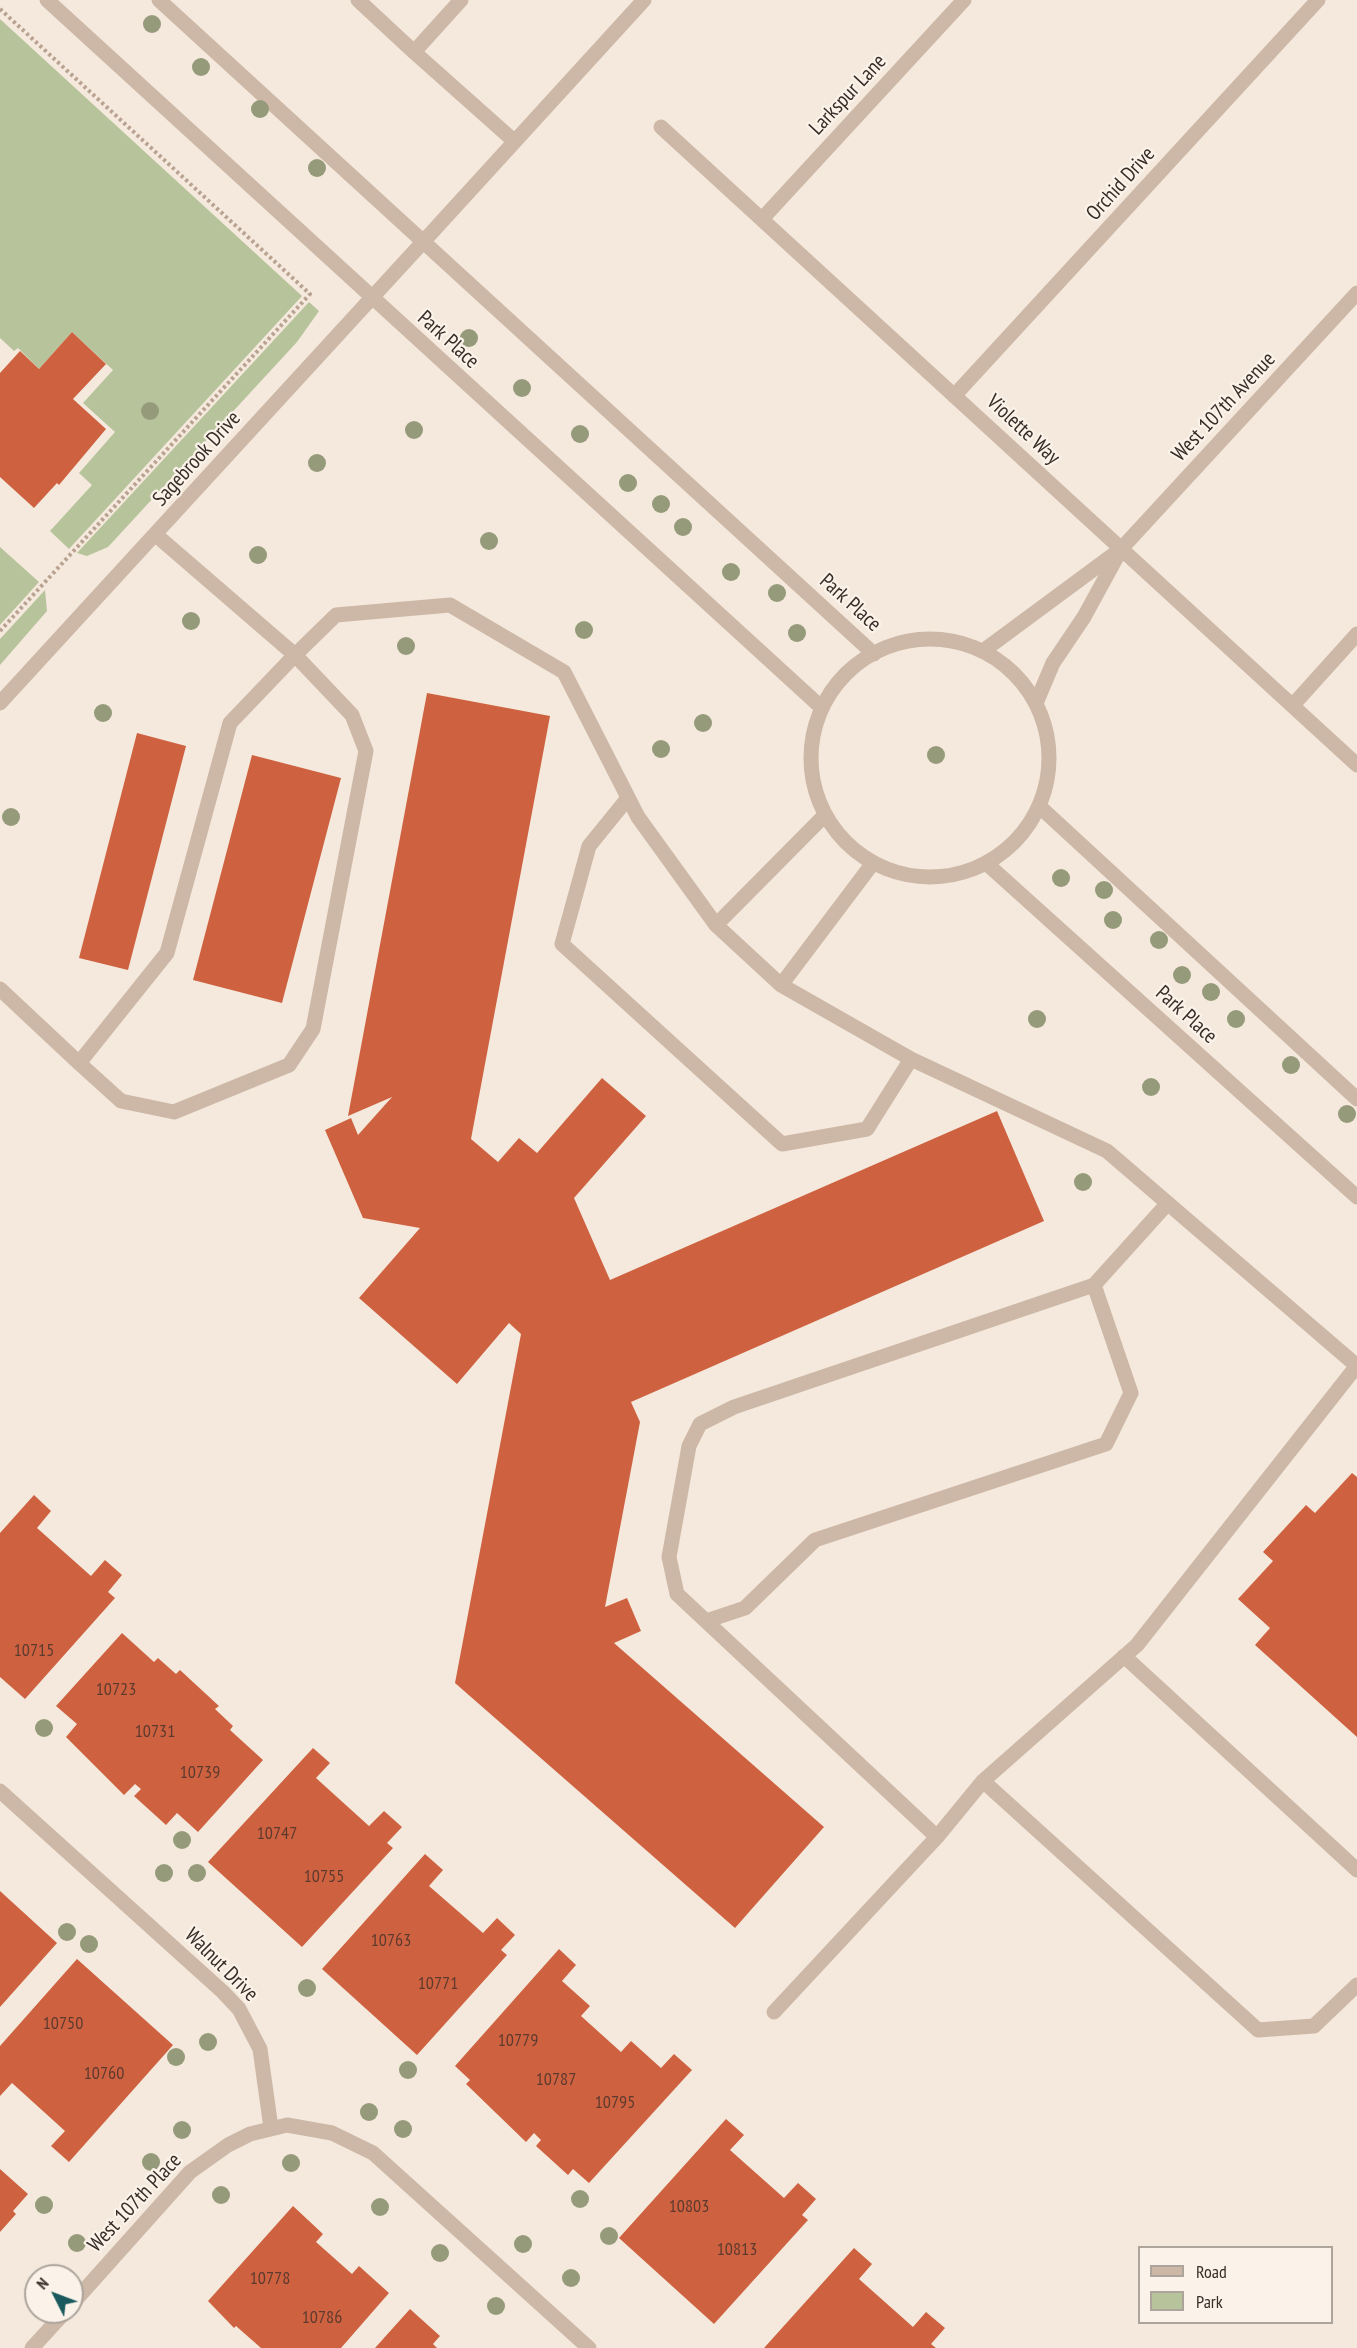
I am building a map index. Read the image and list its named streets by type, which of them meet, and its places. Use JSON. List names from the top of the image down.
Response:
{
  "streets": {
    "street": [
      "Larkspur Lane",
      "Orchid Drive",
      "Park Place",
      "West 107th Avenue",
      "Violette Way",
      "Sagebrook Drive",
      "Walnut Drive",
      "West 107th Place"
    ]
  },
  "crossings": [
    ["Larkspur Lane", "Violette Way"],
    ["Orchid Drive", "Violette Way"],
    ["Park Place", "West 107th Avenue"],
    ["Park Place", "Sagebrook Drive"],
    ["West 107th Avenue", "Violette Way"],
    ["Walnut Drive", "West 107th Place"]
  ],
  "house_numbers": [
    "10715",
    "10723",
    "10731",
    "10739",
    "10747",
    "10755",
    "10763",
    "10771",
    "10750",
    "10779",
    "10760",
    "10787",
    "10795",
    "10803",
    "10813",
    "10778",
    "10786"
  ],
  "legend": ["Road", "Park"],
  "north": "top left"
}
